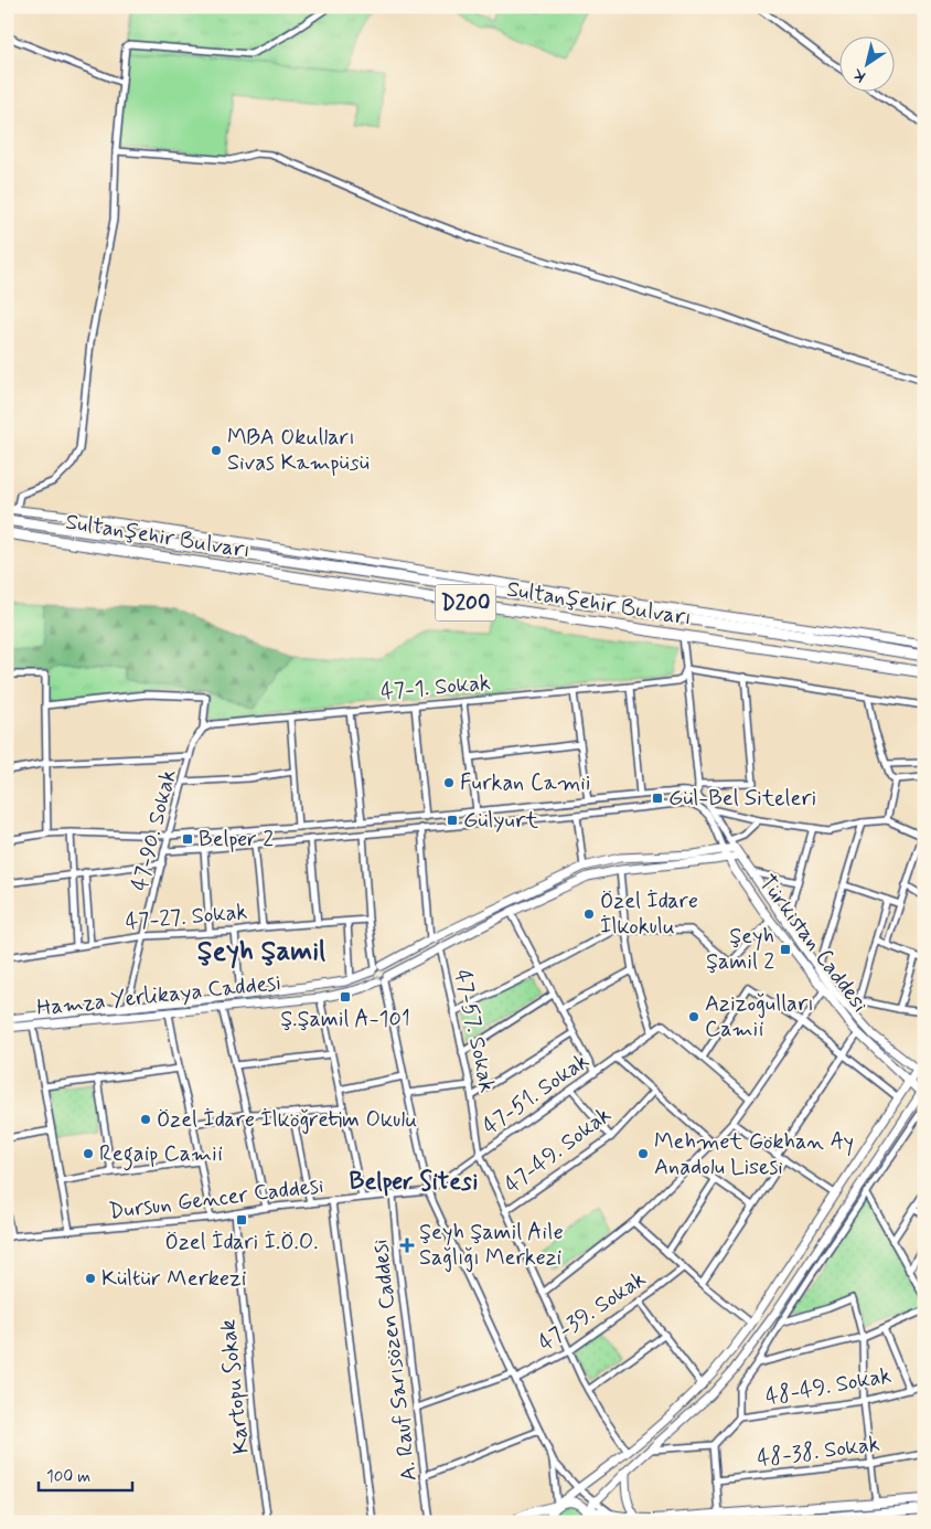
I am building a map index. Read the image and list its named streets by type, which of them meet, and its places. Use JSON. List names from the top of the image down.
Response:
{
  "streets": {
    "highway": ["Sultanşehir Bulvarı", "D200"],
    "street": [
      "47-1. Sokak",
      "47-90. Sokak",
      "47-27. Sokak",
      "Türkistan Caddesi",
      "Hamza Yerlikaya Caddesi",
      "47-57. Sokak",
      "47-51. Sokak",
      "47-49. Sokak",
      "Dursun Gencer Caddesi",
      "47-39. Sokak",
      "A. Rauf Sarısözen Caddesi",
      "Kartopu Sokak",
      "48-49. Sokak",
      "48-38. Sokak"
    ]
  },
  "crossings": [
    ["Sultanşehir Bulvarı", "Türkistan Caddesi"],
    ["47-1. Sokak", "47-90. Sokak"],
    ["47-1. Sokak", "Türkistan Caddesi"],
    ["47-90. Sokak", "47-27. Sokak"],
    ["47-90. Sokak", "Hamza Yerlikaya Caddesi"],
    ["Türkistan Caddesi", "Hamza Yerlikaya Caddesi"],
    ["Hamza Yerlikaya Caddesi", "47-57. Sokak"],
    ["47-57. Sokak", "47-51. Sokak"],
    ["47-57. Sokak", "47-49. Sokak"],
    ["47-57. Sokak", "47-39. Sokak"],
    ["47-51. Sokak", "Dursun Gencer Caddesi"],
    ["Dursun Gencer Caddesi", "A. Rauf Sarısözen Caddesi"],
    ["Dursun Gencer Caddesi", "Kartopu Sokak"],
    ["47-39. Sokak", "A. Rauf Sarısözen Caddesi"]
  ],
  "districts": ["Şeyh Şamil", "Belper Sitesi"],
  "places": {
    "other": [
      "MBA Okulları Sivas Kampüsü",
      "Furkan Camii",
      "Özel İdare İlkokulu",
      "Azizoğulları Camii",
      "Özel İdare İlköğretim Okulu",
      "Regaip Camii",
      "Mehmet Gökhan Ay Anadolu Lisesi",
      "Kültür Merkezi"
    ],
    "transit": [
      "Gül-Bel Siteleri",
      "Gülyurt",
      "Belper 2",
      "Şeyh Şamil 2",
      "Ş.Şamil A-101",
      "Özel İdari İ.Ö.O."
    ],
    "health": ["Şeyh Şamil Aile Sağlığı Merkezi"]
  },
  "scale_bar": "100 m",
  "north": "bottom left"
}
